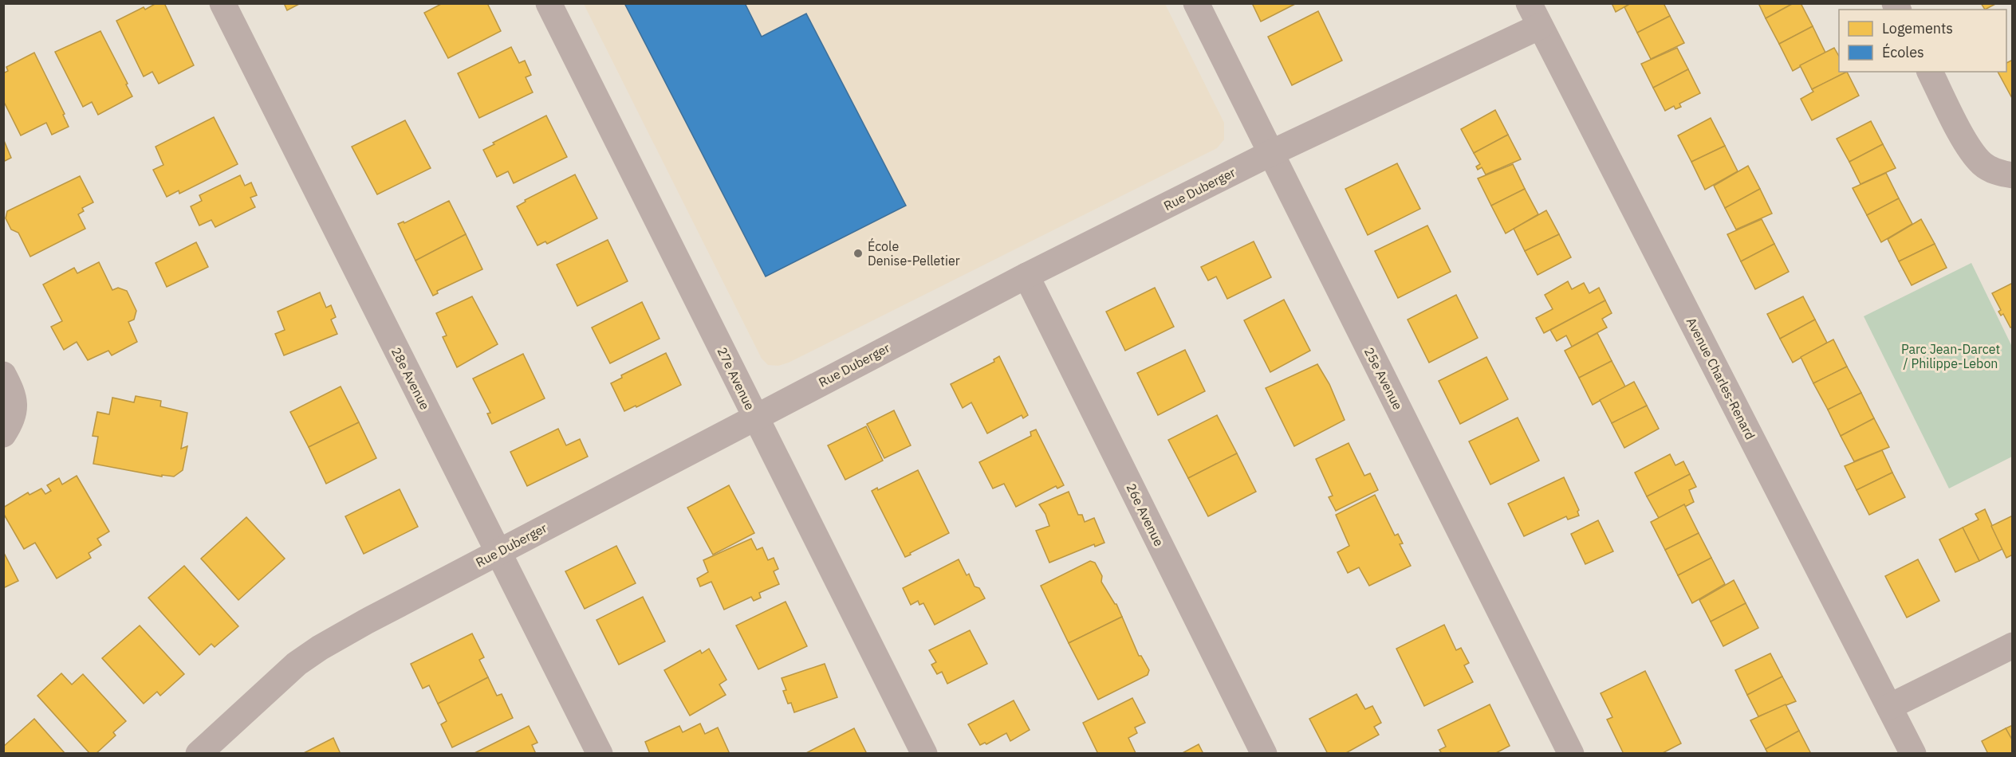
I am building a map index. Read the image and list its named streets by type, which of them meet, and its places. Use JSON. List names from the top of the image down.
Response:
{
  "streets": {
    "street": [
      "Rue Duberger",
      "28e Avenue",
      "27e Avenue",
      "25e Avenue",
      "Avenue Charles-Renard",
      "26e Avenue"
    ]
  },
  "crossings": [
    ["Rue Duberger", "28e Avenue"],
    ["Rue Duberger", "27e Avenue"],
    ["Rue Duberger", "25e Avenue"],
    ["Rue Duberger", "Avenue Charles-Renard"],
    ["Rue Duberger", "26e Avenue"]
  ],
  "parks": ["Parc Jean-Darcet / Philippe-Lebon"],
  "places": ["École Denise-Pelletier"],
  "legend": ["Logements", "Écoles"]
}
